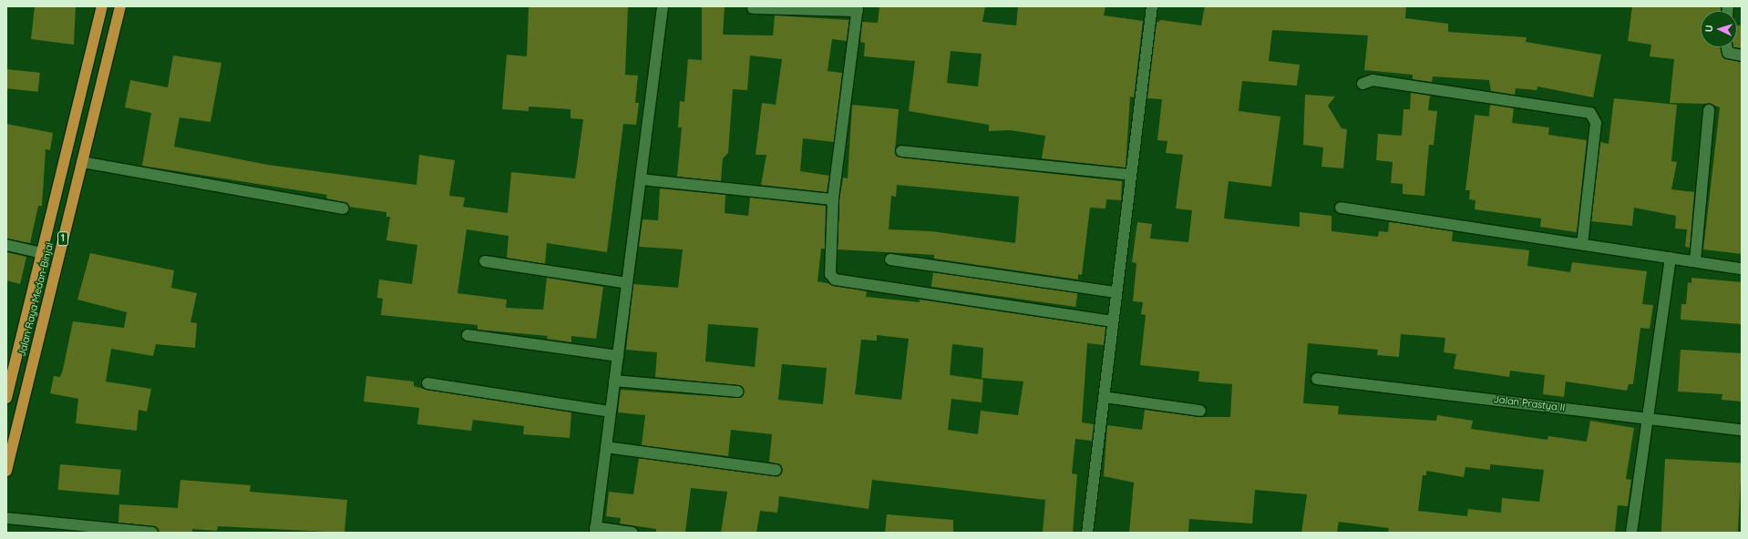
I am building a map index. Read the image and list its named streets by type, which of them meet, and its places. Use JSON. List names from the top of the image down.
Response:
{
  "streets": {
    "highway": ["1", "Jalan Raya Medan-Binjai"],
    "street": ["Jalan Prastya II"]
  },
  "north": "left"
}
